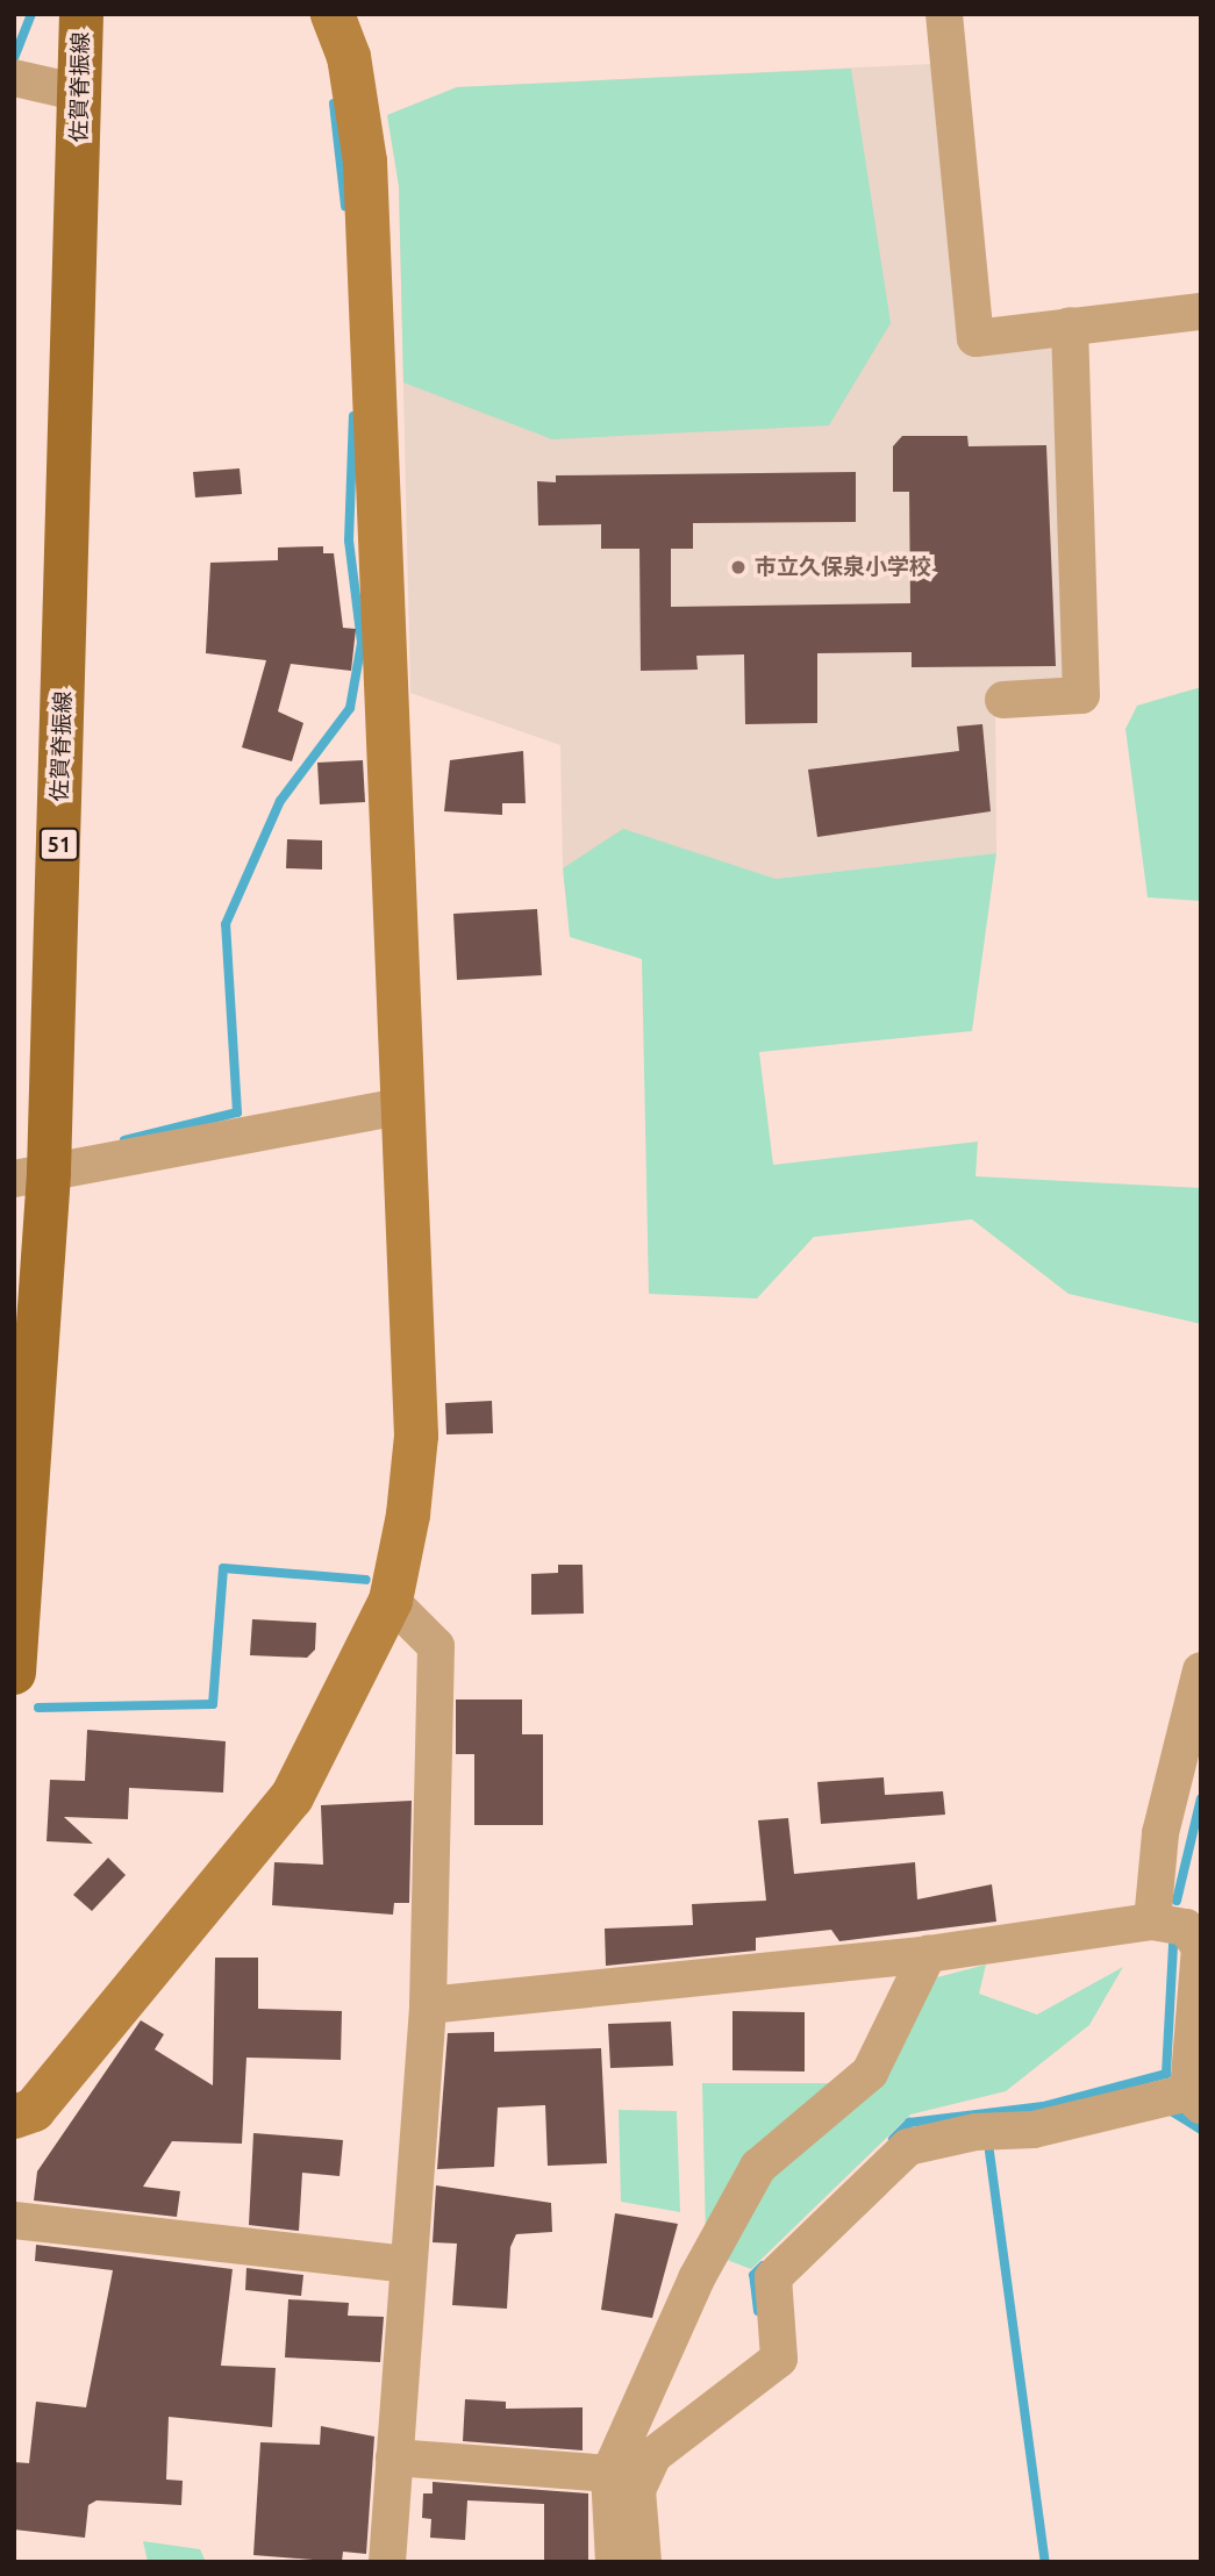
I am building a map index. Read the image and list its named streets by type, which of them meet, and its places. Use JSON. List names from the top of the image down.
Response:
{
  "streets": {
    "main road": ["佐賀脊振線", "51"]
  },
  "places": ["市立久保泉小学校"]
}
